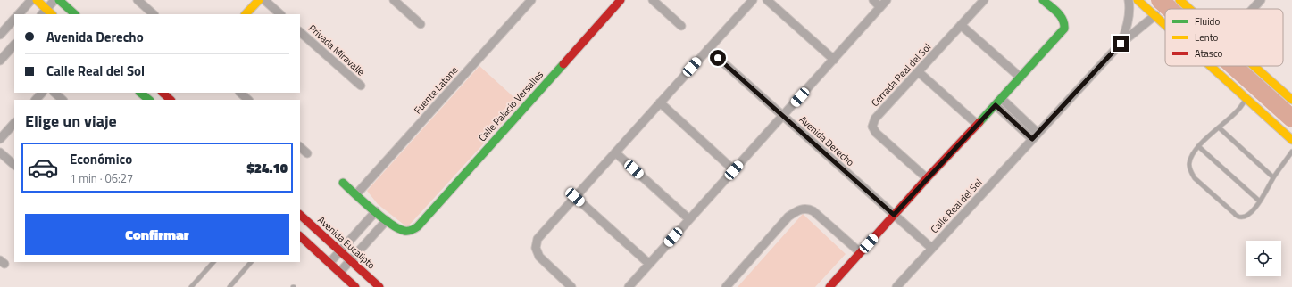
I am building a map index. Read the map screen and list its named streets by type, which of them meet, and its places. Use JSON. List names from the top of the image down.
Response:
{
  "streets": {
    "street": [
      "Privada Miravalle",
      "Cerrada Real del Sol",
      "Fuente Latone",
      "Calle Palacio Versalles",
      "Avenida Derecho",
      "Calle Real del Sol",
      "Avenida Eucalipto"
    ]
  },
  "crossings": [
    ["Avenida Derecho", "Calle Real del Sol"]
  ],
  "legend": ["Fluido", "Lento", "Atasco"],
  "page": {
    "banner": ["Avenida Derecho", "Calle Real del Sol"],
    "heading": "Elige un viaje",
    "list": [
      {
        "name": "Económico",
        "note": "1 min · 06:27",
        "value": "$24.10"
      }
    ],
    "buttons": "Confirmar"
  }
}
